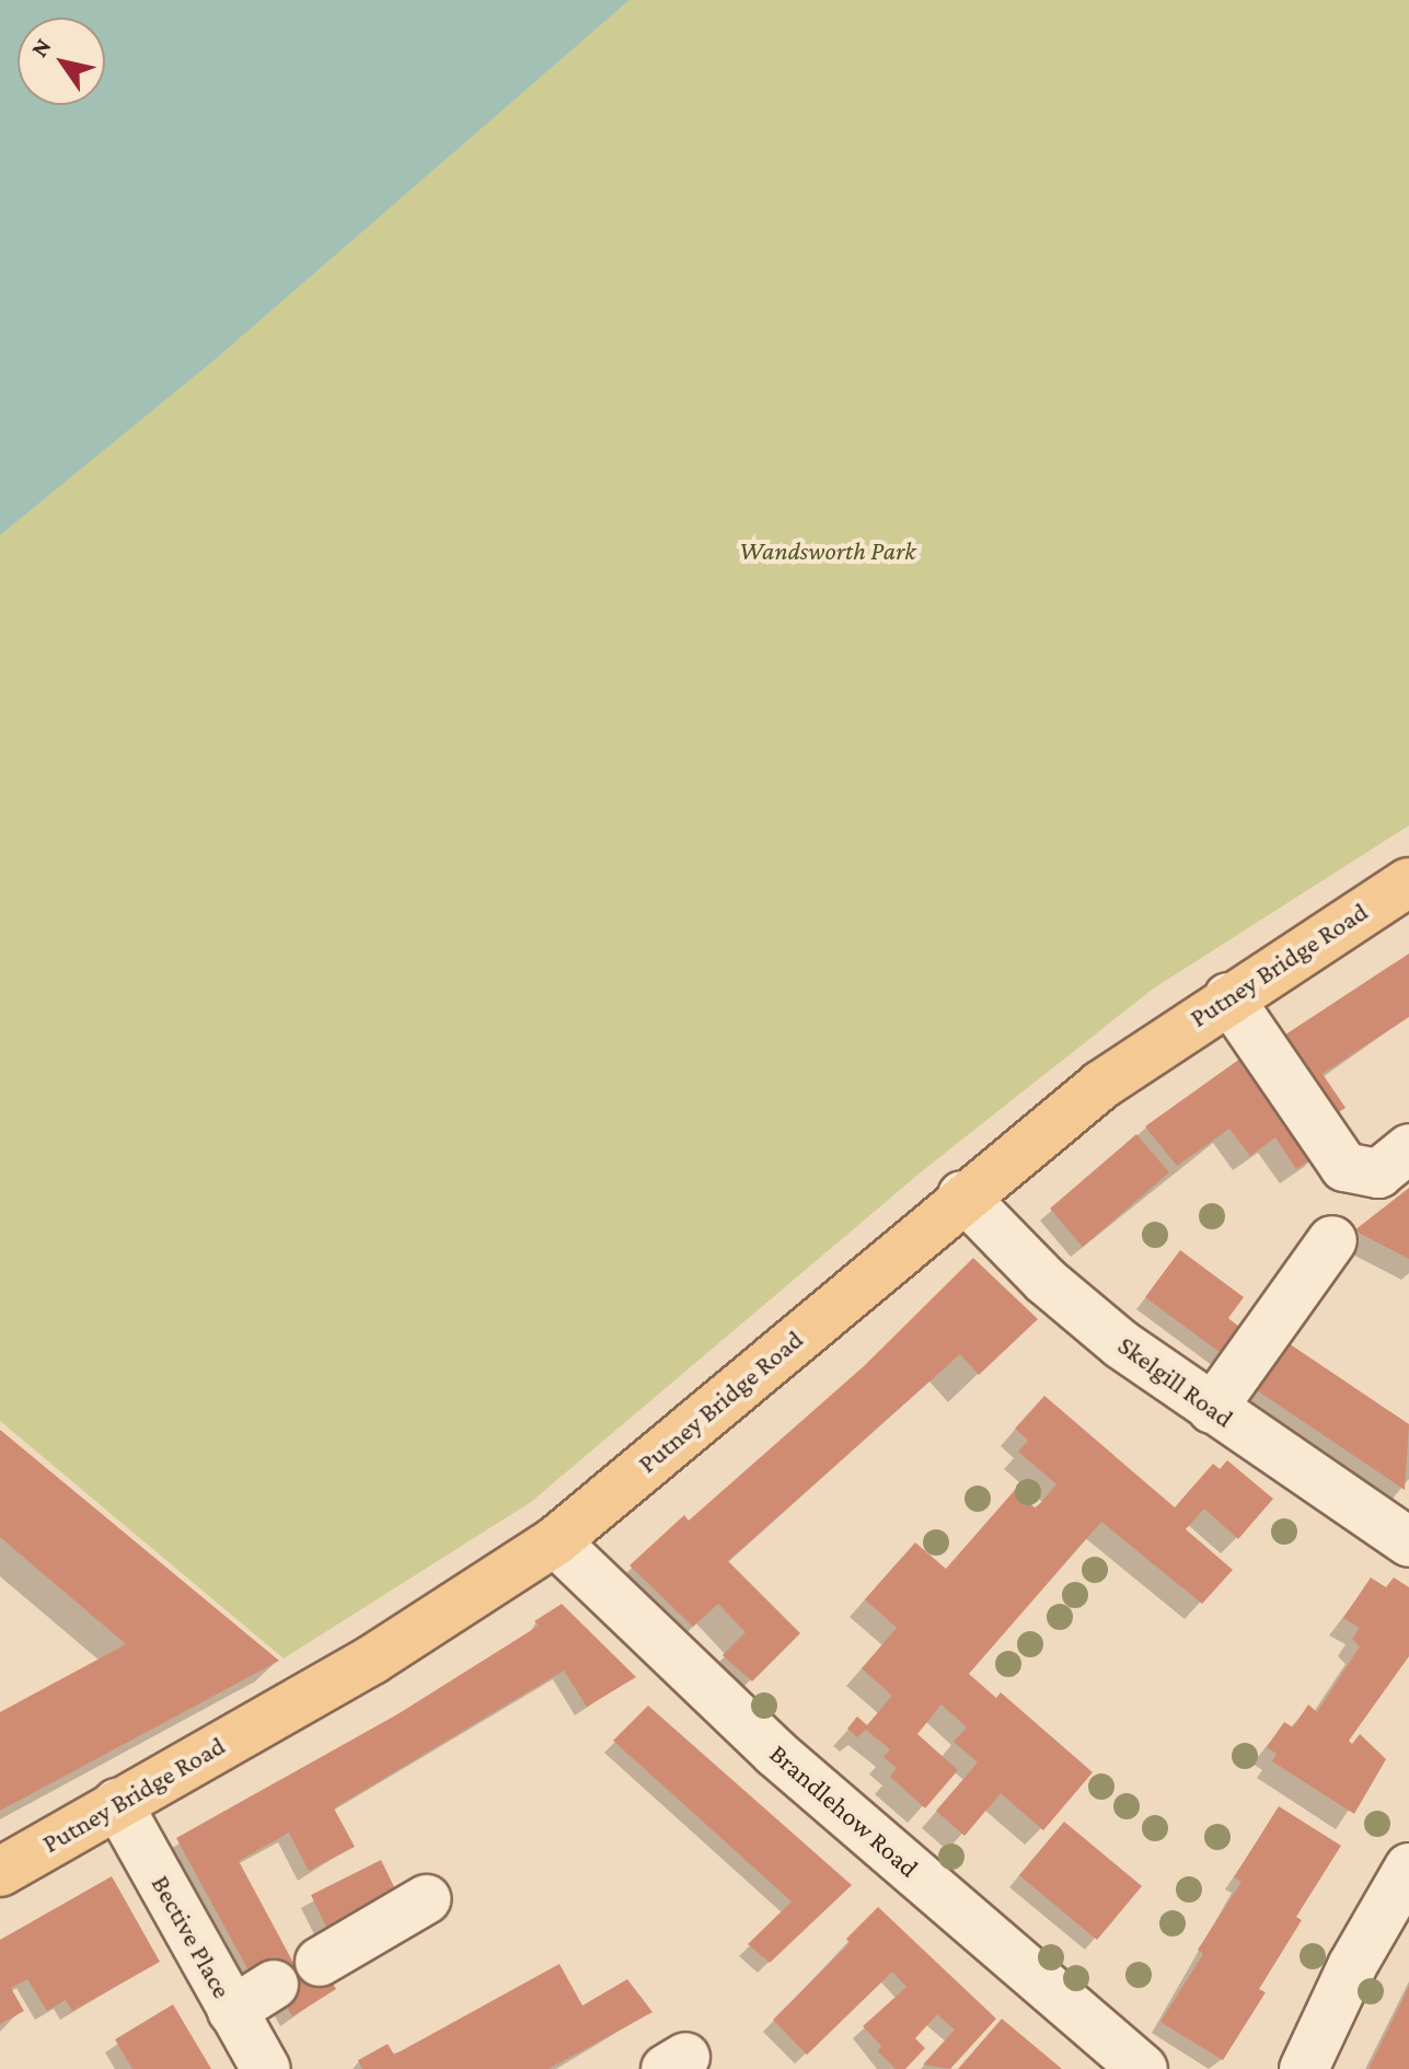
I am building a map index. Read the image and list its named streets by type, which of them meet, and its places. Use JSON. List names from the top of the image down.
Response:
{
  "streets": {
    "main road": ["Putney Bridge Road"],
    "street": ["Skelgill Road", "Brandlehow Road", "Bective Place"]
  },
  "crossings": [
    ["Putney Bridge Road", "Skelgill Road"],
    ["Putney Bridge Road", "Brandlehow Road"],
    ["Putney Bridge Road", "Bective Place"]
  ],
  "parks": ["Wandsworth Park"],
  "north": "top left"
}
